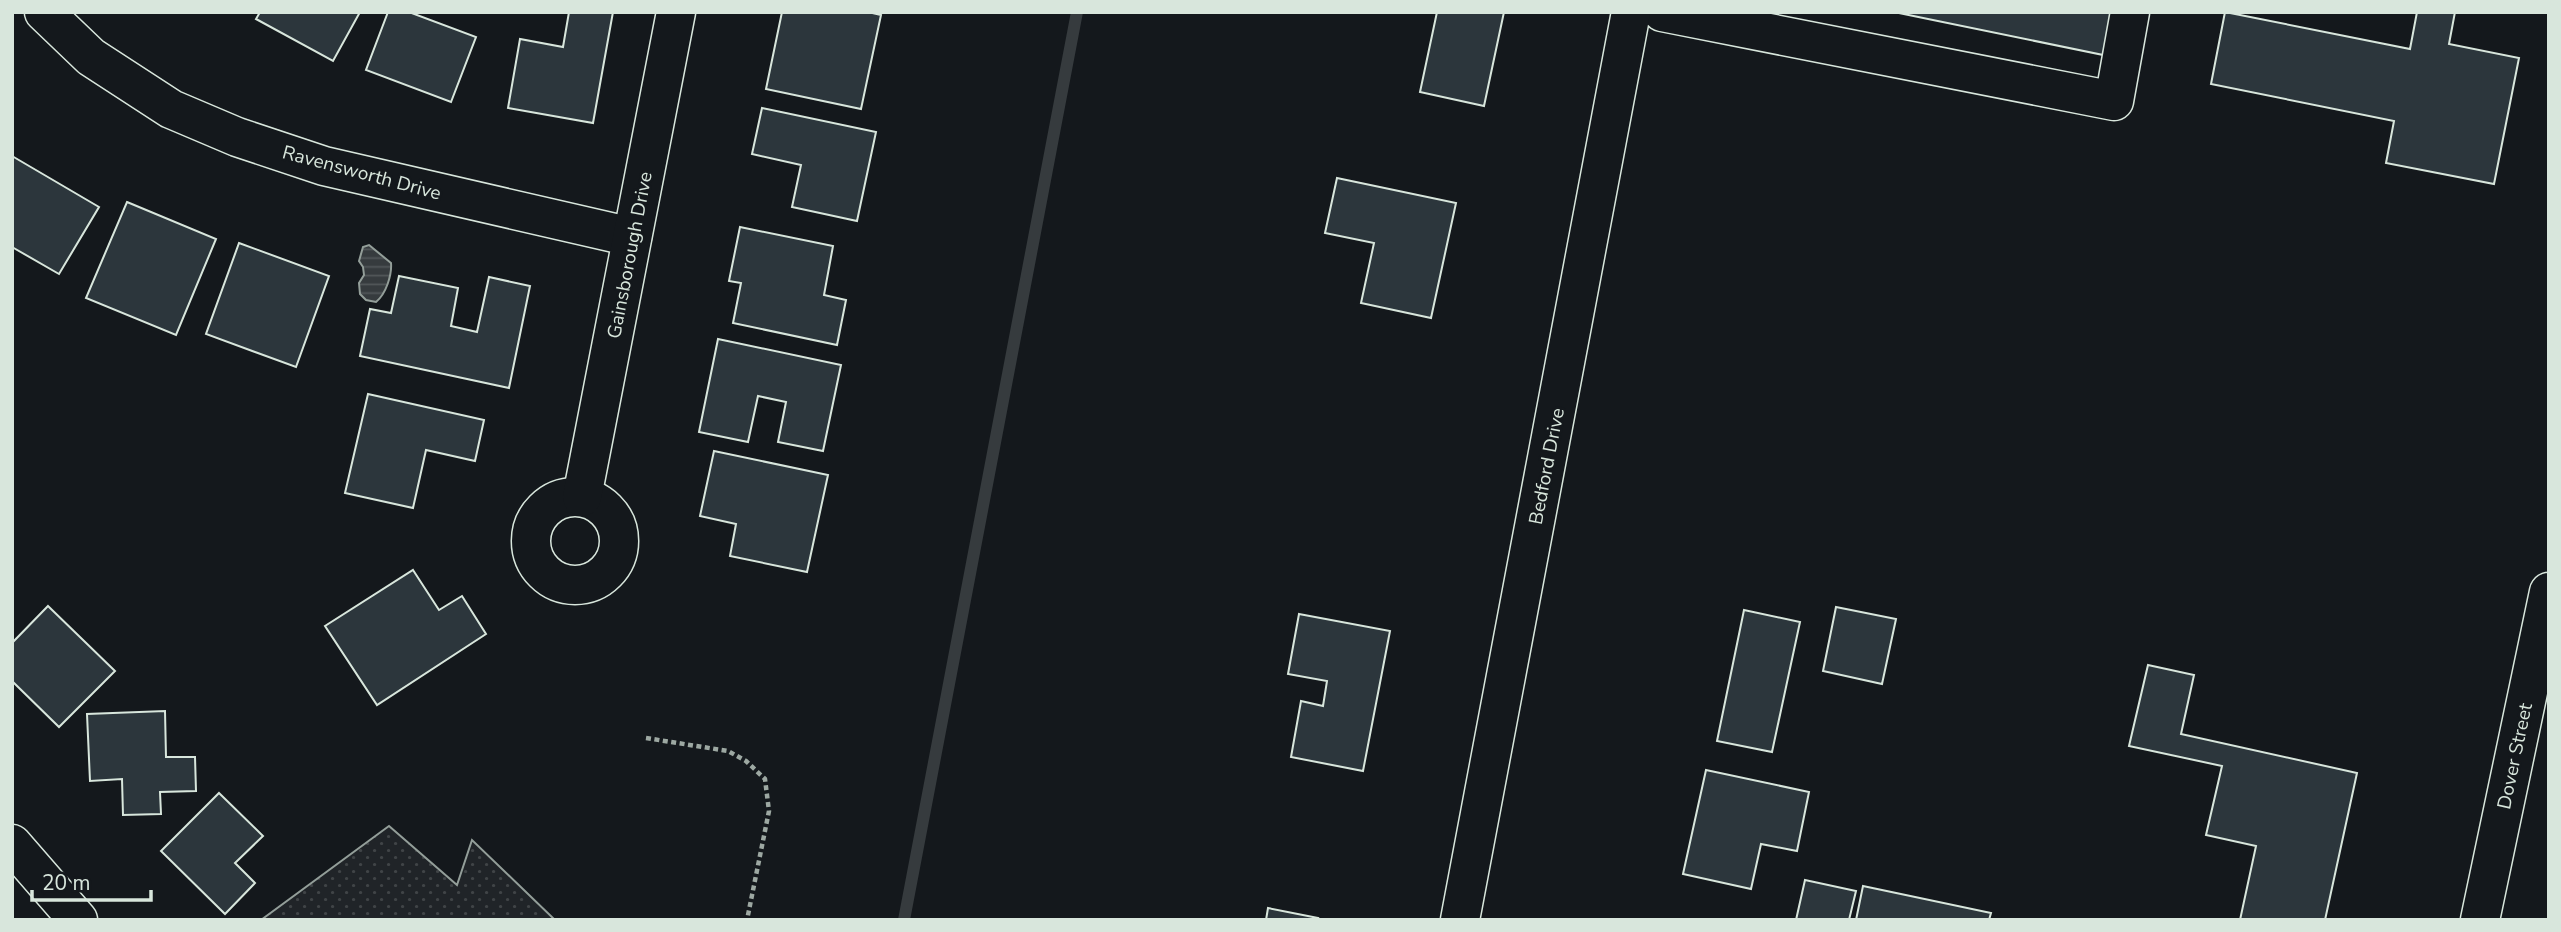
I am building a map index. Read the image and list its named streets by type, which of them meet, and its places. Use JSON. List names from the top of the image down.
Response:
{
  "streets": {
    "street": [
      "Ravensworth Drive",
      "Gainsborough Drive",
      "Bedford Drive",
      "Dover Street"
    ]
  },
  "crossings": [
    ["Ravensworth Drive", "Gainsborough Drive"]
  ],
  "scale_bar": "20 m"
}
